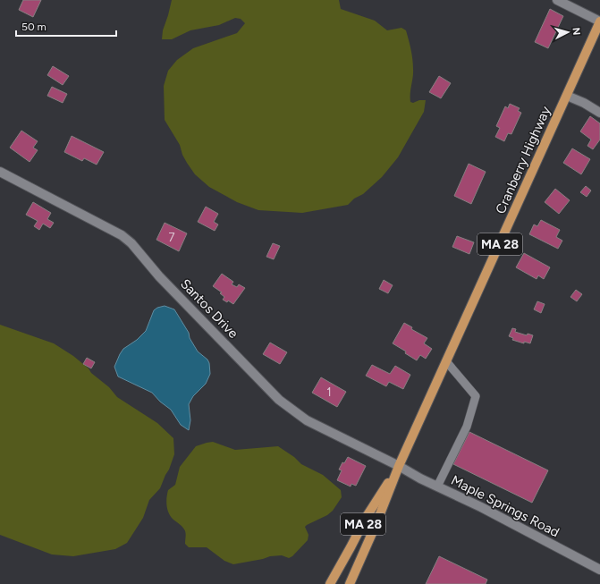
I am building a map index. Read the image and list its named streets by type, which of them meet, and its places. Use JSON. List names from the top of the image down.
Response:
{
  "streets": {
    "main road": ["Cranberry Highway", "MA 28"],
    "street": ["Santos Drive", "Maple Springs Road"]
  },
  "crossings": [
    ["Cranberry Highway", "Santos Drive"],
    ["Cranberry Highway", "Maple Springs Road"],
    ["Santos Drive", "Maple Springs Road"]
  ],
  "house_numbers": ["7", "1"],
  "scale_bar": "50 m",
  "north": "right"
}
